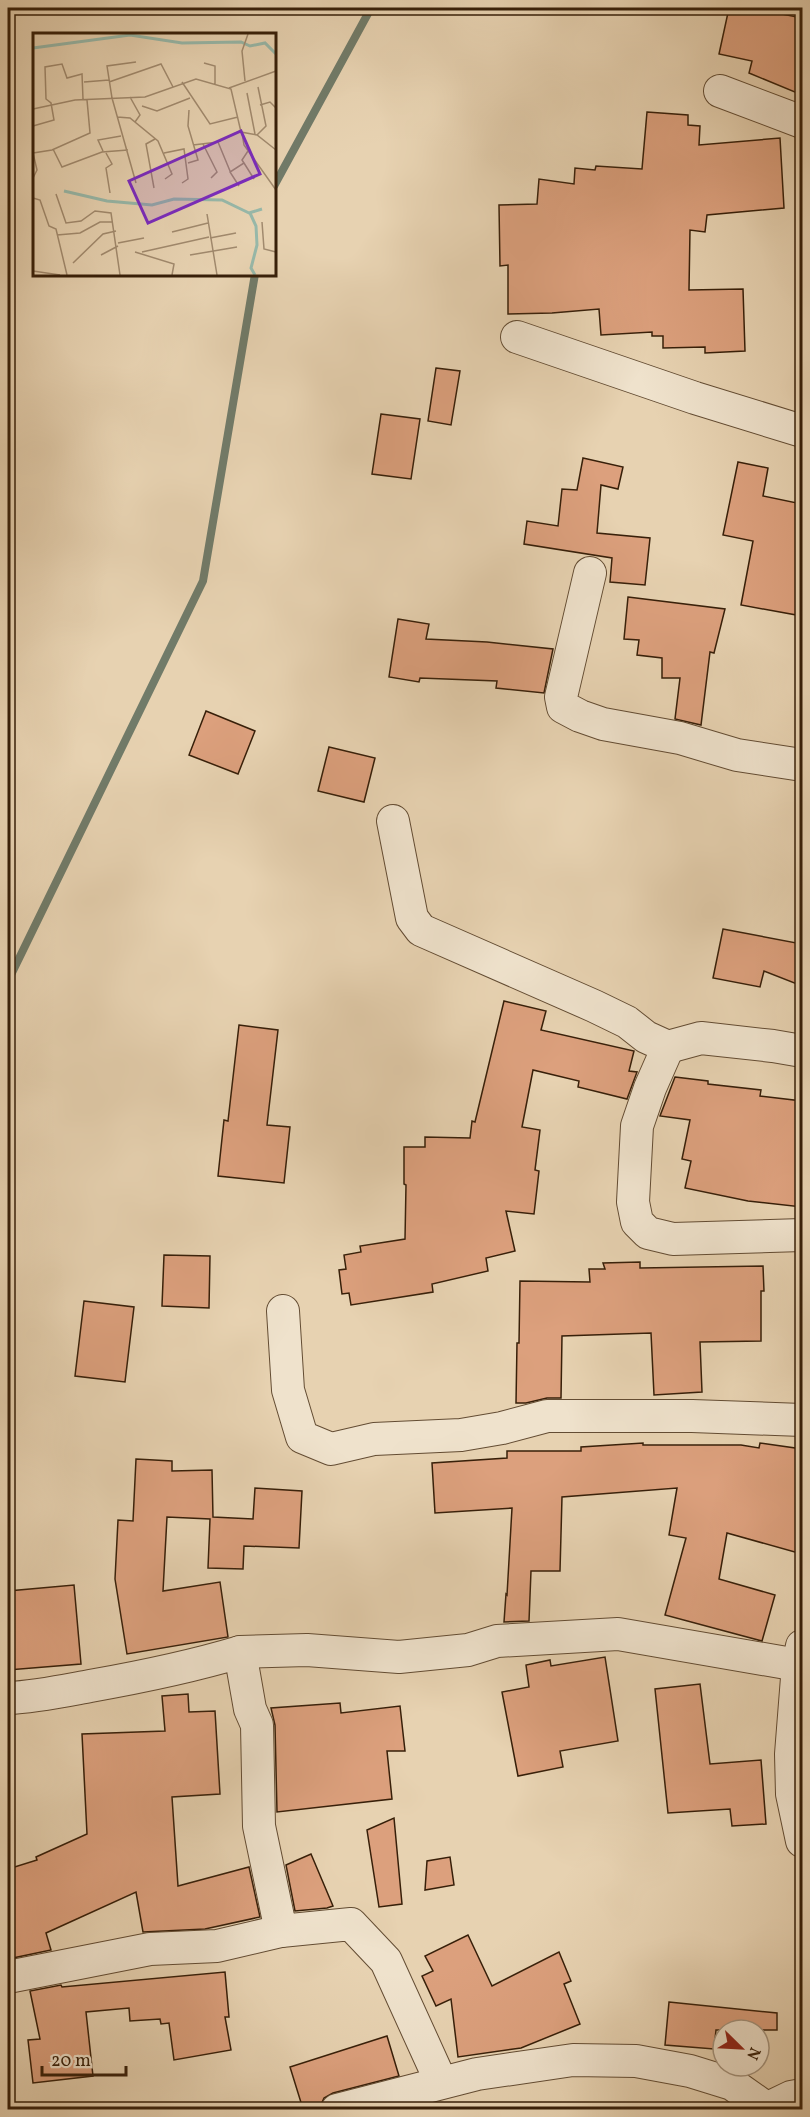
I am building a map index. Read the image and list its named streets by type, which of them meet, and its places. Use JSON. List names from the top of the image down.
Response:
{
  "scale_bar": "20 m",
  "north": "bottom right"
}
